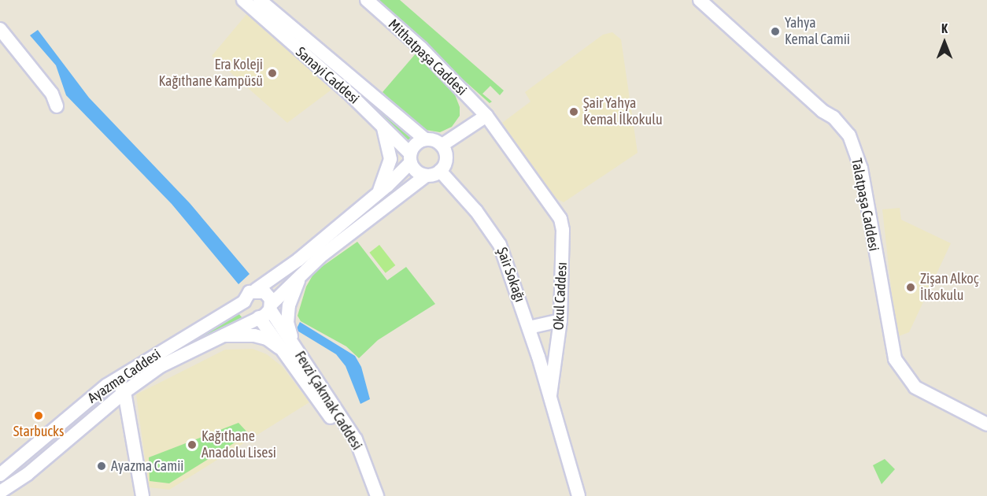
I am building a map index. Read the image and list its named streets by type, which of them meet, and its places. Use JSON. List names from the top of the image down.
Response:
{
  "streets": {
    "main road": [
      "Mithatpaşa Caddesi",
      "Sanayi Caddesi",
      "Talatpaşa Caddesi",
      "Şair Sokağı",
      "Okul Caddesı",
      "Ayazma Caddesi",
      "Fevzi Çakmak Caddesi"
    ]
  },
  "crossings": [
    ["Mithatpaşa Caddesi", "Okul Caddesı"],
    ["Sanayi Caddesi", "Şair Sokağı"],
    ["Sanayi Caddesi", "Ayazma Caddesi"],
    ["Şair Sokağı", "Okul Caddesı"],
    ["Şair Sokağı", "Ayazma Caddesi"],
    ["Ayazma Caddesi", "Fevzi Çakmak Caddesi"]
  ],
  "places": [
    "Yahya Kemal Camii",
    "Era Koleji Kağıthane Kampüsü",
    "Şair Yahya Kemal İlkokulu",
    "Zişan Alkoç İlkokulu",
    "Starbucks",
    "Kağıthane Anadolu Lisesi",
    "Ayazma Camii"
  ],
  "north": "top"
}
